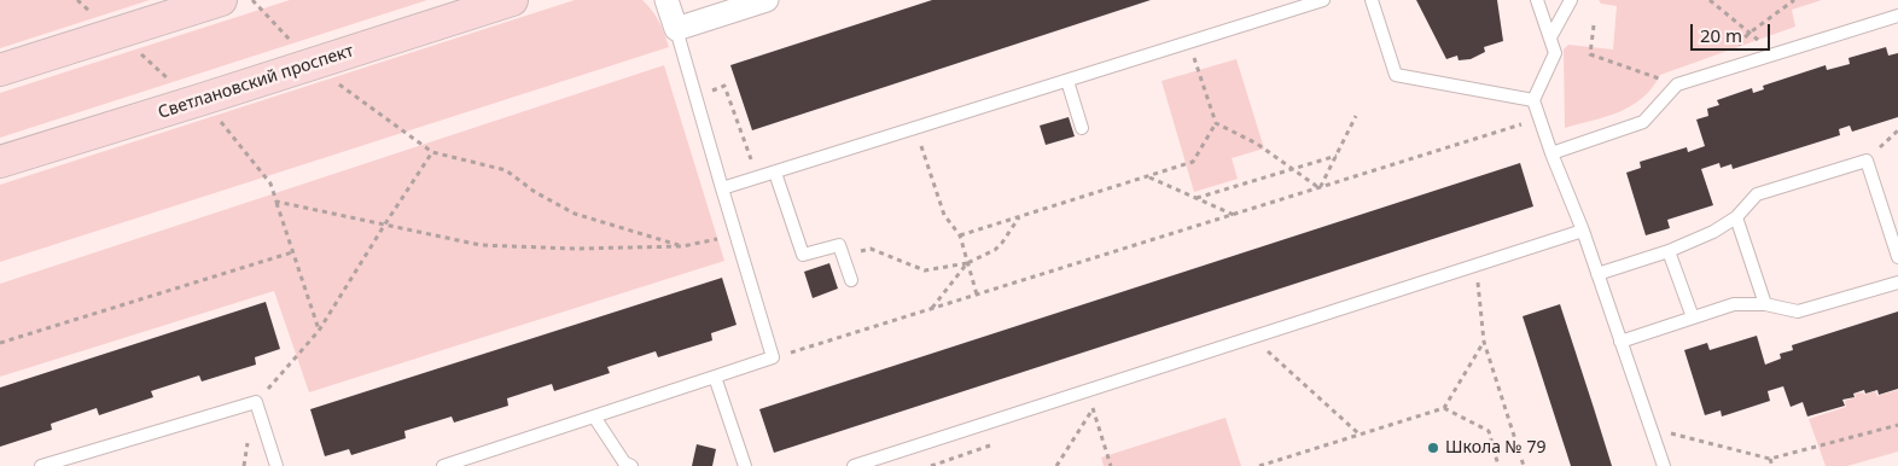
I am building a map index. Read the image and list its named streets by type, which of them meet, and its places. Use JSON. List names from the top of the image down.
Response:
{
  "streets": {
    "main road": ["Светлановский проспект"]
  },
  "places": ["Школа № 79"],
  "scale_bar": "20 m"
}
